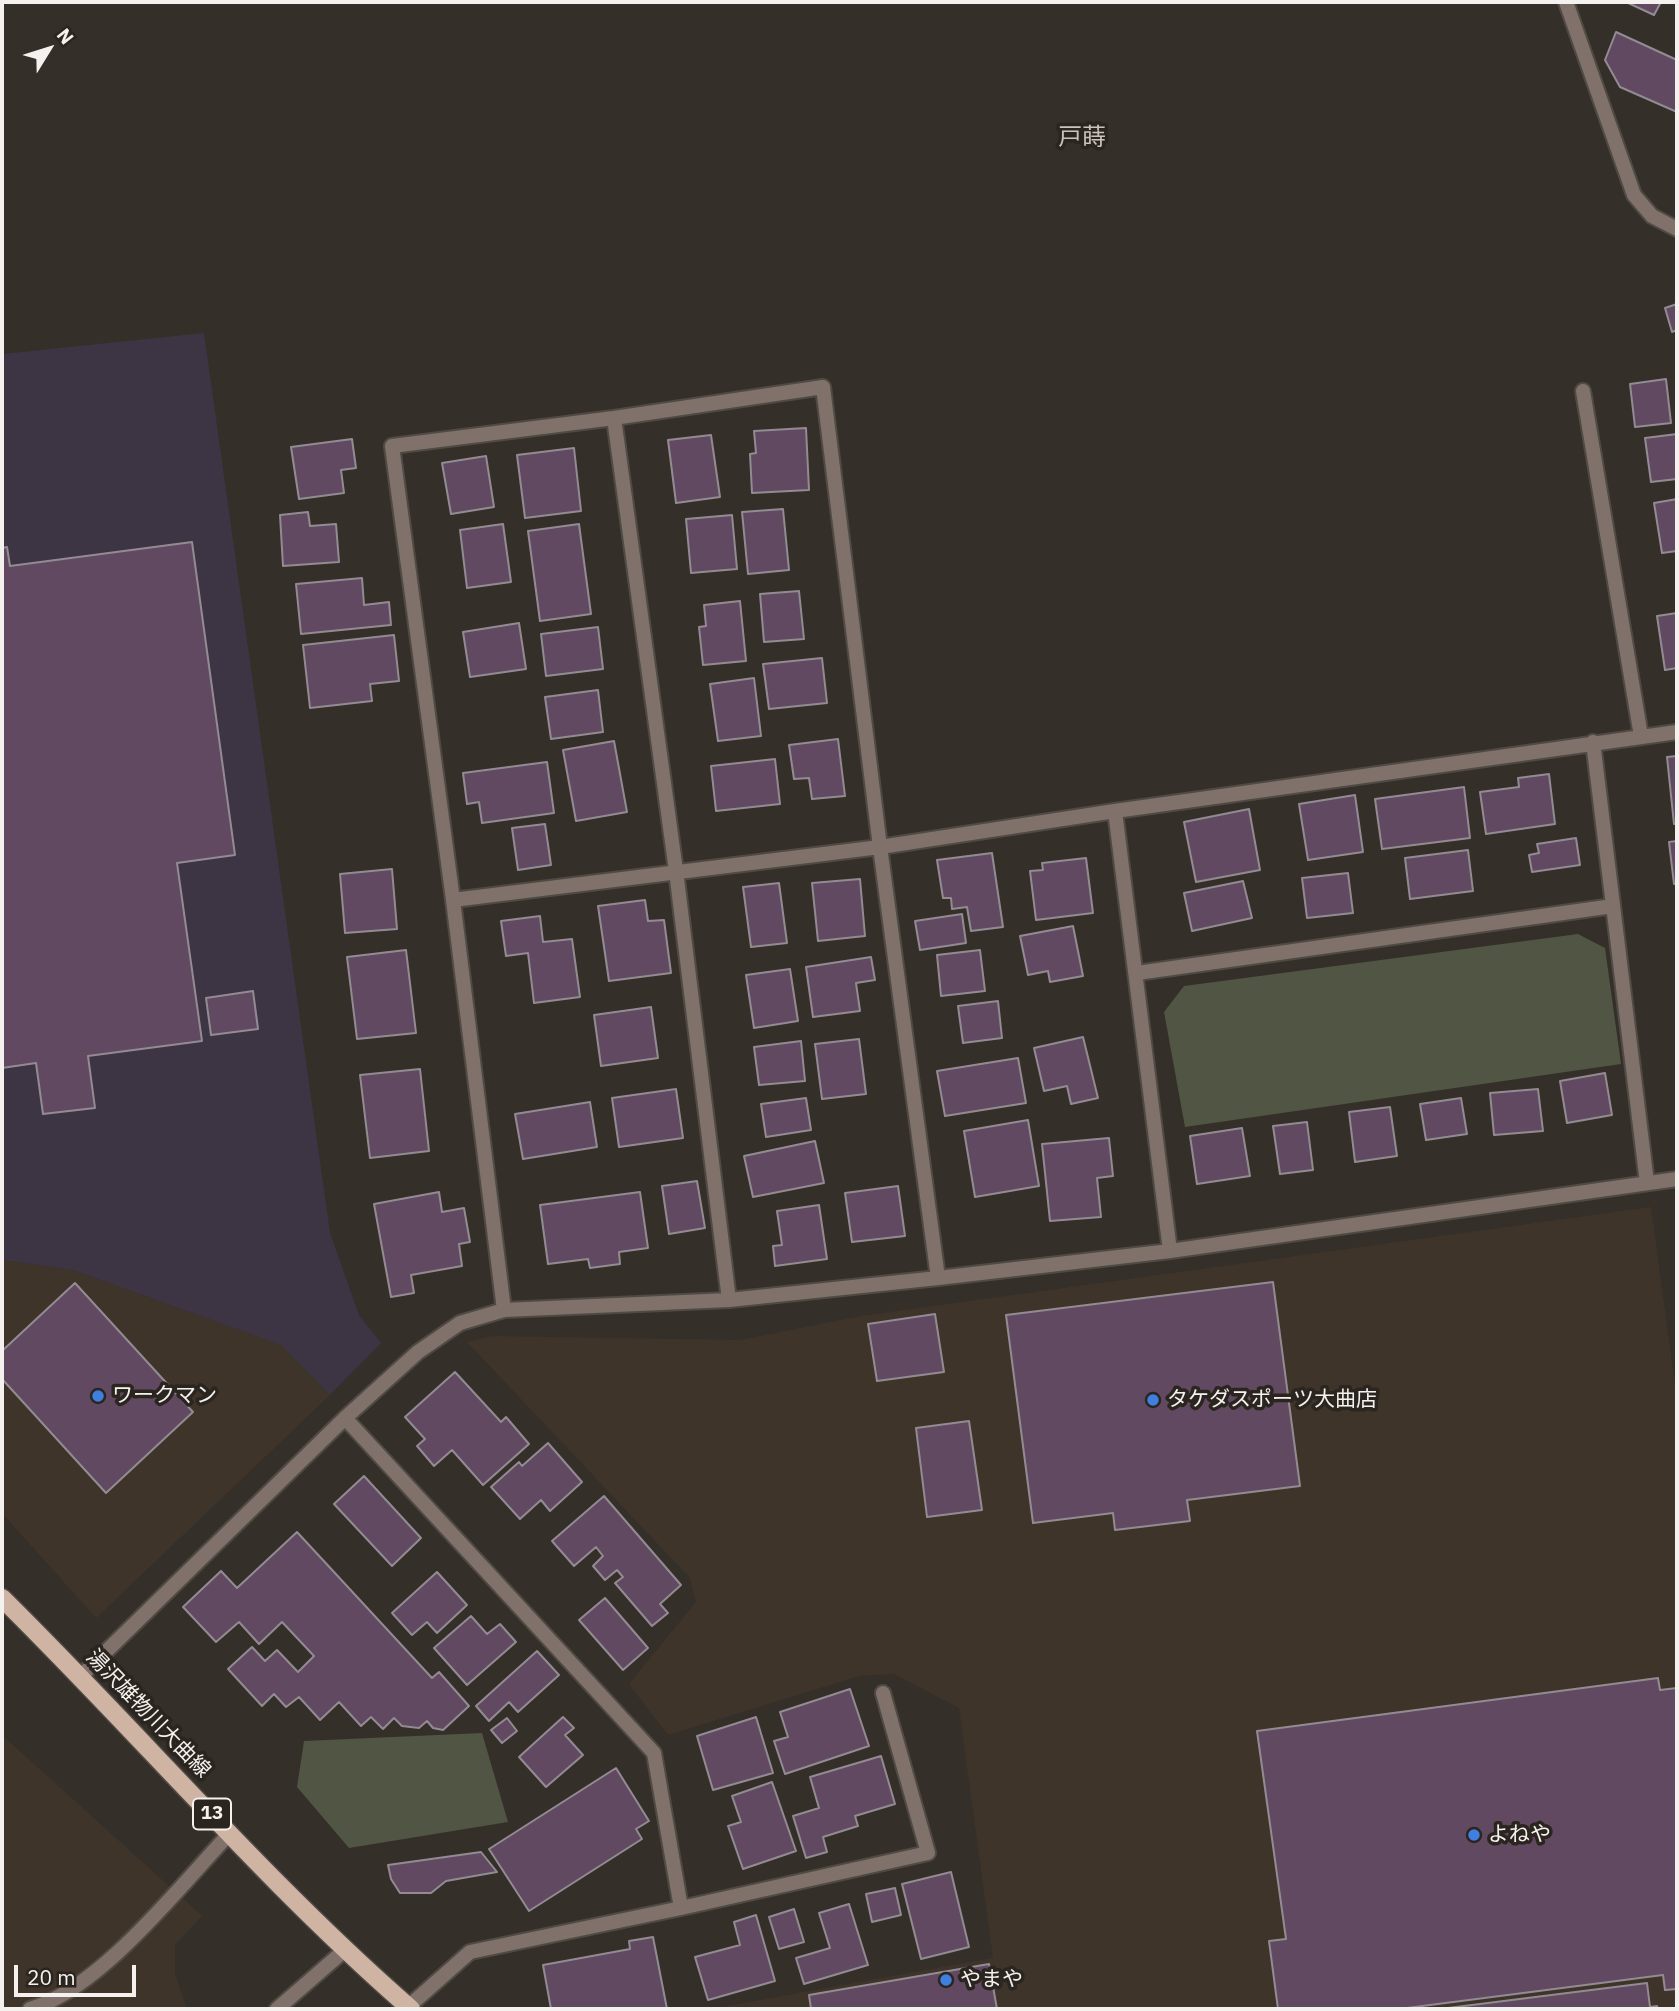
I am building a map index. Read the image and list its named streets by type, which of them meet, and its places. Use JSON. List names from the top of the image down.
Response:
{
  "streets": {
    "main road": ["湯沢雄物川大曲線", "13"]
  },
  "districts": ["戸蒔"],
  "places": [
    "ワークマン",
    "タケダスポーツ大曲店",
    "よねや",
    "やまや"
  ],
  "scale_bar": "20 m",
  "north": "top right"
}
